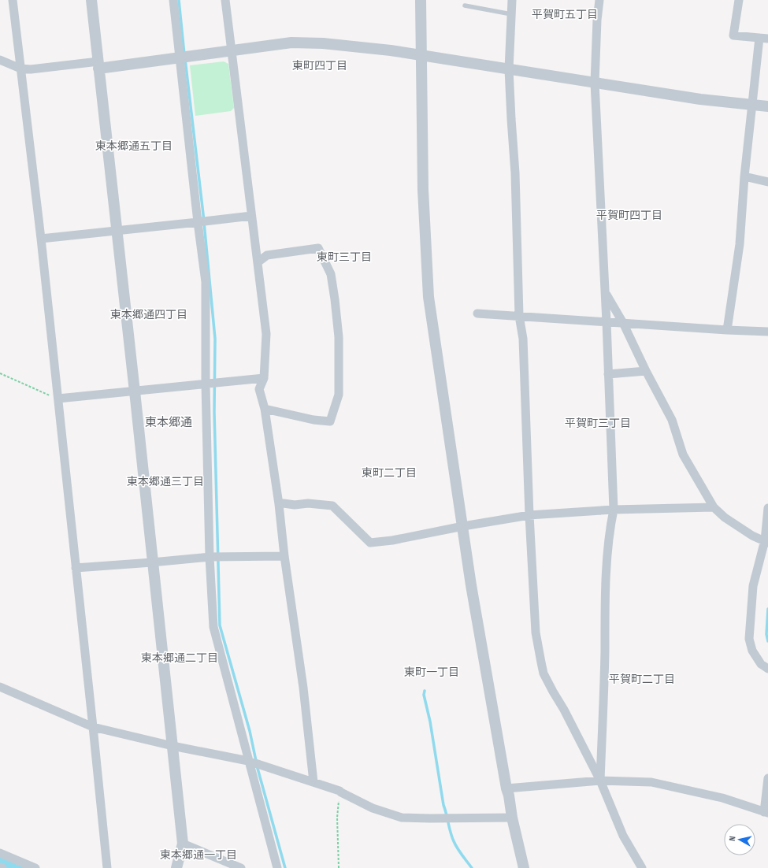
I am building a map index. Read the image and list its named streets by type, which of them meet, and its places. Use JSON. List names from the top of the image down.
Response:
{
  "districts": [
    "平賀町五丁目",
    "東町四丁目",
    "東本郷通五丁目",
    "平賀町四丁目",
    "東町三丁目",
    "東本郷通四丁目",
    "東本郷通",
    "平賀町三丁目",
    "東町二丁目",
    "東本郷通三丁目",
    "東本郷通二丁目",
    "東町一丁目",
    "平賀町二丁目",
    "東本郷通一丁目"
  ],
  "north": "left"
}
